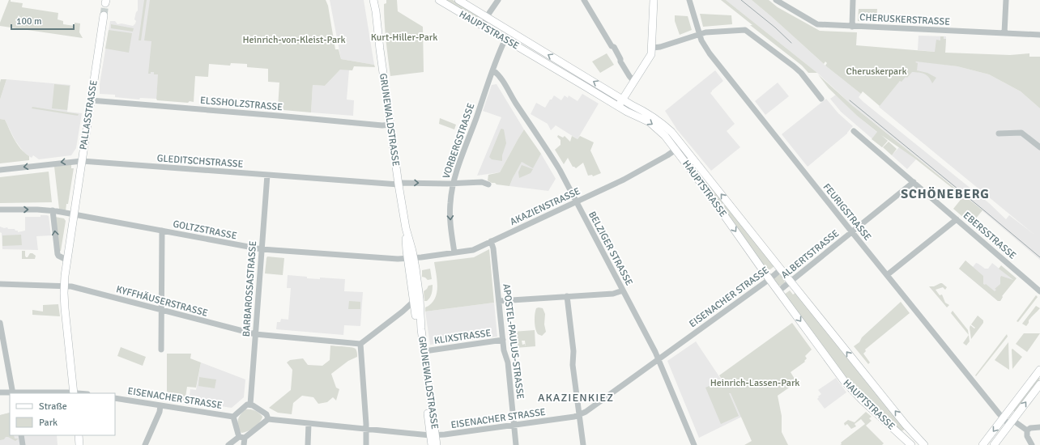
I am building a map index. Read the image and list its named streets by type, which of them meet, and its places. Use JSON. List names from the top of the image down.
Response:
{
  "streets": {
    "main road": ["HAUPTSTRASSE", "PALLASSTRASSE", "GRUNEWALDSTRASSE"],
    "street": [
      "CHERUSKERSTRASSE",
      "ELSSHOLZSTRASSE",
      "VORBERGSTRASSE",
      "GLEDITSCHSTRASSE",
      "AKAZIENSTRASSE",
      "FEURIGSTRASSE",
      "GOLTZSTRASSE",
      "EBERSSTRASSE",
      "BELZIGER STRASSE",
      "ALBERTSTRASSE",
      "BARBAROSSASTRASSE",
      "EISENACHER STRASSE",
      "KYFFHÄUSERSTRASSE",
      "KLIXSTRASSE",
      "APOSTEL-PAULUS-STRASSE"
    ]
  },
  "crossings": [
    ["HAUPTSTRASSE", "VORBERGSTRASSE"],
    ["HAUPTSTRASSE", "AKAZIENSTRASSE"],
    ["HAUPTSTRASSE", "ALBERTSTRASSE"],
    ["HAUPTSTRASSE", "EISENACHER STRASSE"],
    ["ELSSHOLZSTRASSE", "PALLASSTRASSE"],
    ["ELSSHOLZSTRASSE", "GRUNEWALDSTRASSE"],
    ["PALLASSTRASSE", "GLEDITSCHSTRASSE"],
    ["PALLASSTRASSE", "GOLTZSTRASSE"],
    ["PALLASSTRASSE", "KYFFHÄUSERSTRASSE"],
    ["GRUNEWALDSTRASSE", "GLEDITSCHSTRASSE"],
    ["GRUNEWALDSTRASSE", "AKAZIENSTRASSE"],
    ["GRUNEWALDSTRASSE", "GOLTZSTRASSE"],
    ["GRUNEWALDSTRASSE", "EISENACHER STRASSE"],
    ["GRUNEWALDSTRASSE", "KLIXSTRASSE"],
    ["VORBERGSTRASSE", "GLEDITSCHSTRASSE"],
    ["VORBERGSTRASSE", "AKAZIENSTRASSE"],
    ["VORBERGSTRASSE", "BELZIGER STRASSE"],
    ["GLEDITSCHSTRASSE", "BARBAROSSASTRASSE"],
    ["AKAZIENSTRASSE", "GOLTZSTRASSE"],
    ["AKAZIENSTRASSE", "BELZIGER STRASSE"],
    ["AKAZIENSTRASSE", "APOSTEL-PAULUS-STRASSE"],
    ["FEURIGSTRASSE", "ALBERTSTRASSE"],
    ["GOLTZSTRASSE", "BARBAROSSASTRASSE"],
    ["EBERSSTRASSE", "ALBERTSTRASSE"],
    ["BELZIGER STRASSE", "EISENACHER STRASSE"],
    ["BARBAROSSASTRASSE", "KYFFHÄUSERSTRASSE"],
    ["EISENACHER STRASSE", "APOSTEL-PAULUS-STRASSE"],
    ["KLIXSTRASSE", "APOSTEL-PAULUS-STRASSE"]
  ],
  "districts": ["SCHÖNEBERG", "AKAZIENKIEZ"],
  "parks": [
    "Kurt-Hiller-Park",
    "Heinrich-von-Kleist-Park",
    "Cheruskerpark",
    "Heinrich-Lassen-Park"
  ],
  "legend": ["Straße", "Park"],
  "scale_bar": "100 m"
}
